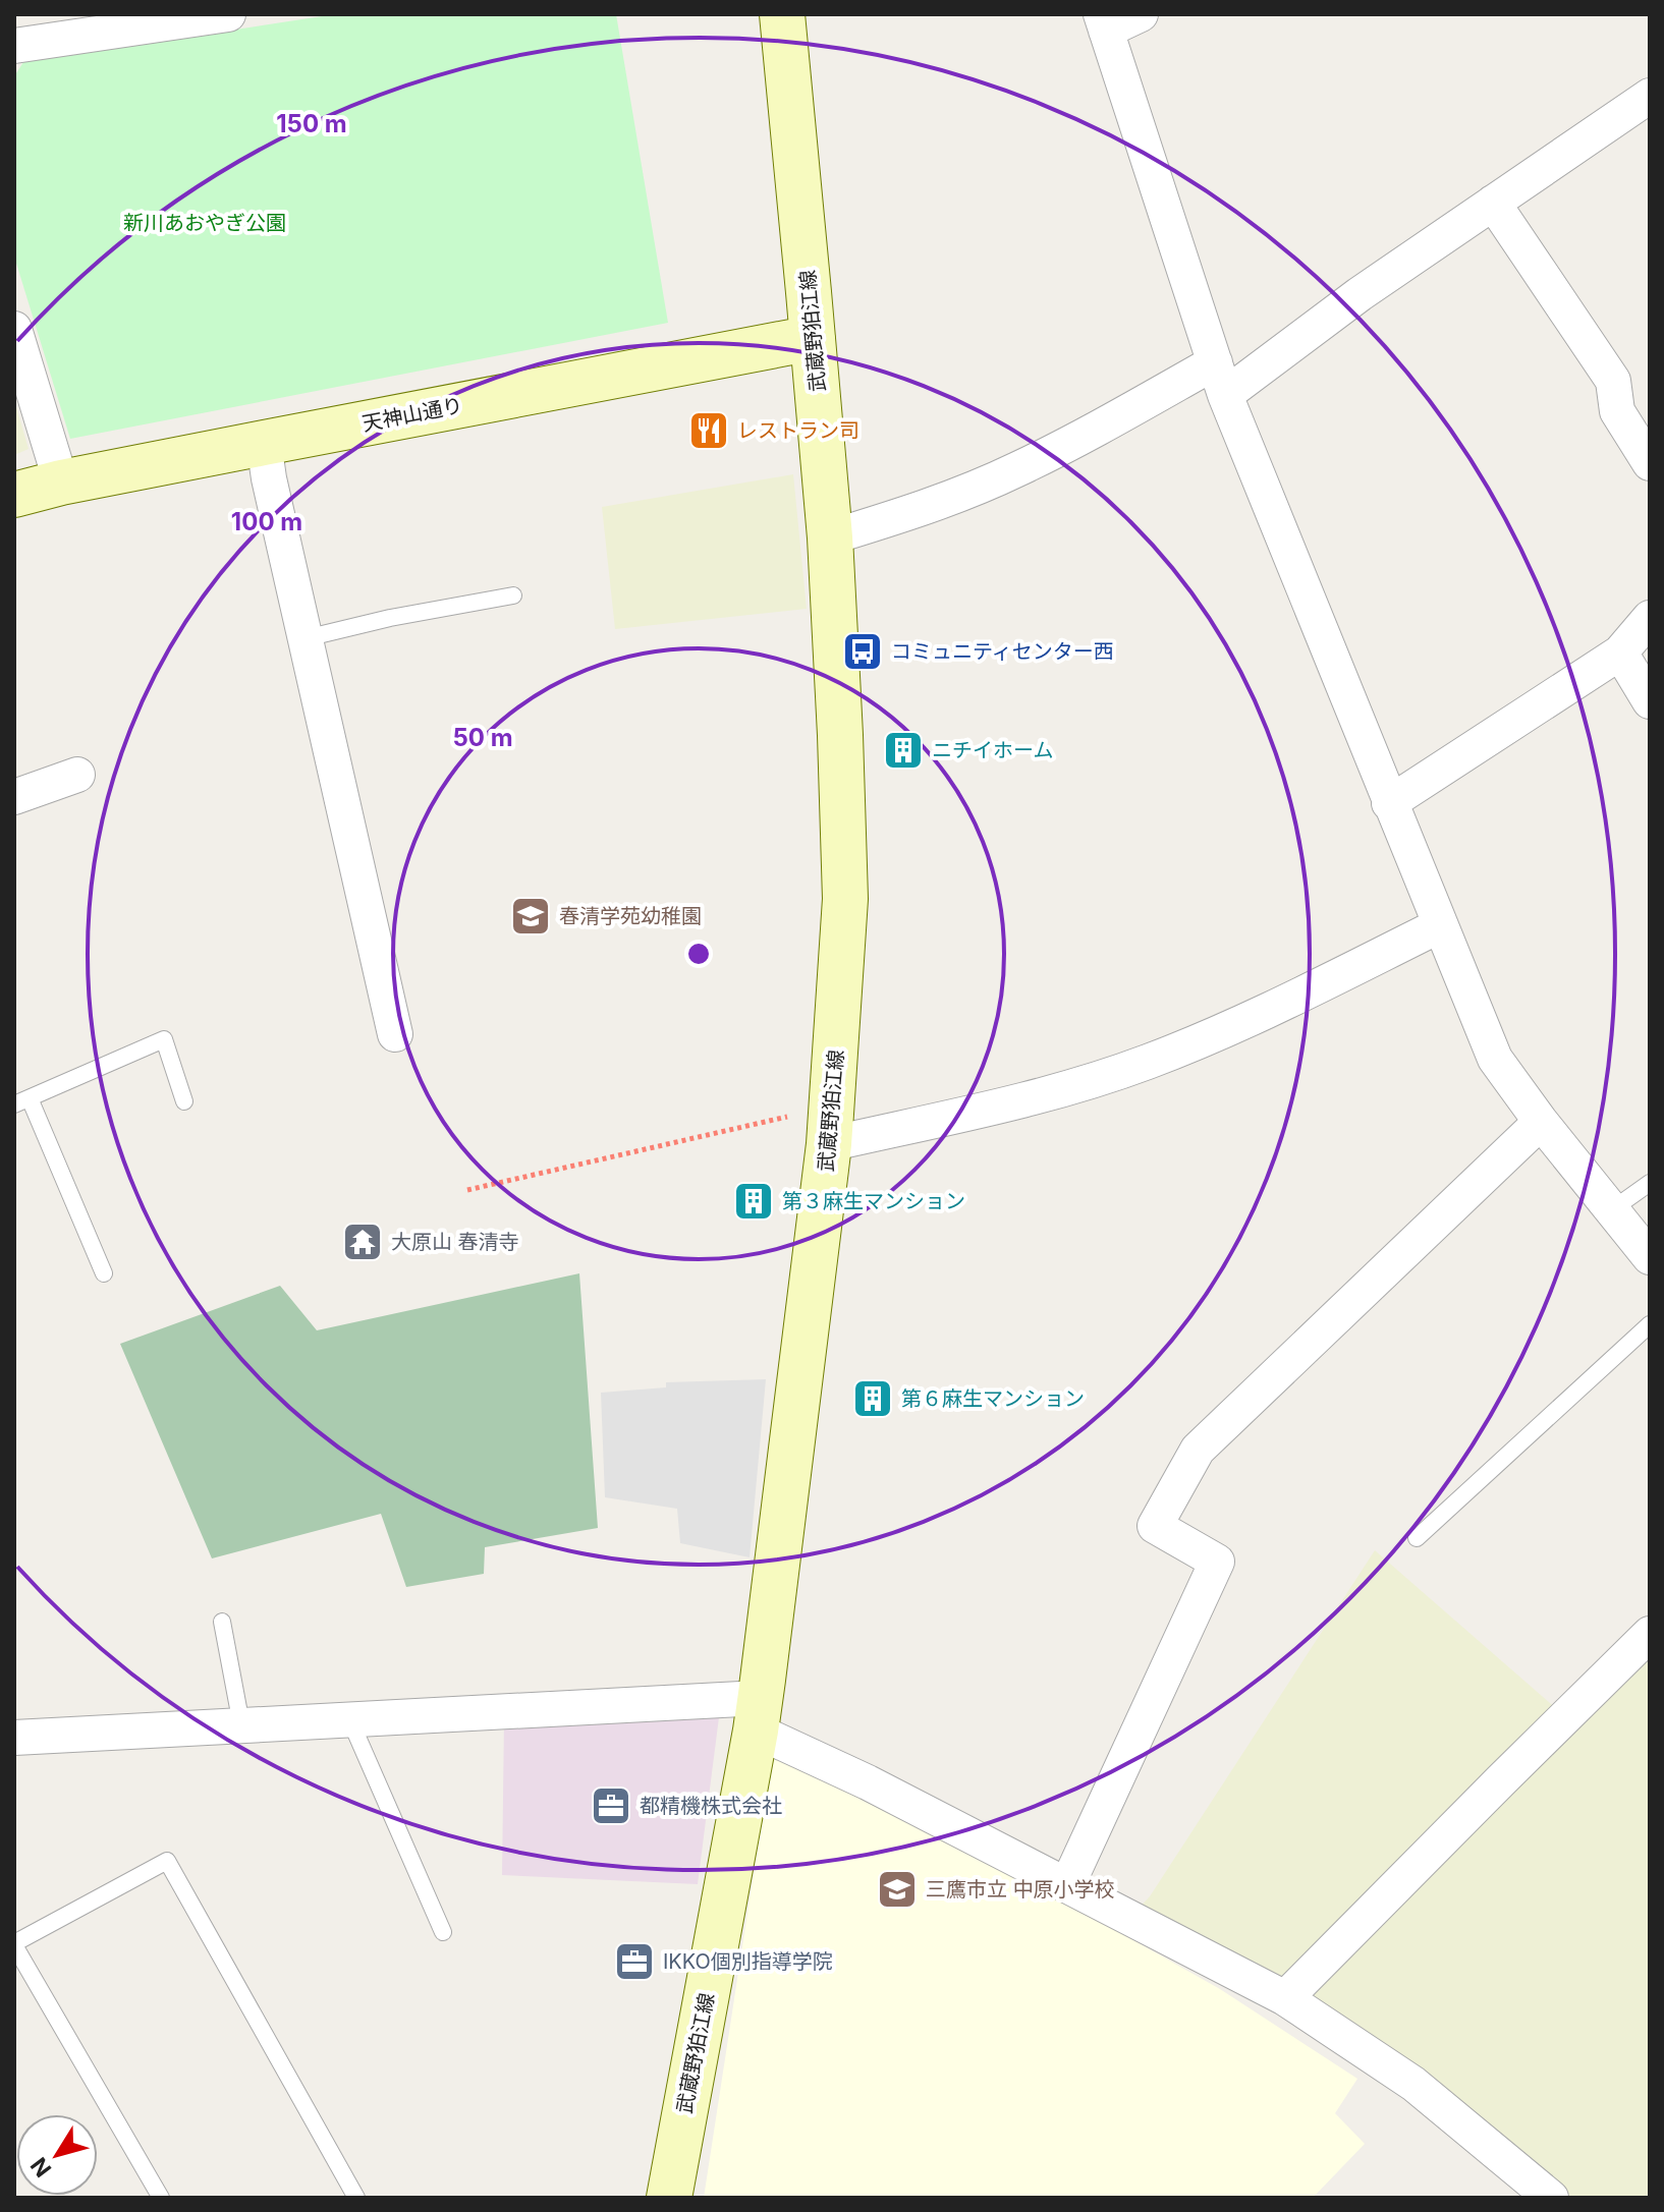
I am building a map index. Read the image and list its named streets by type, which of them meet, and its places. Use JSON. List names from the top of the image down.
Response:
{
  "streets": {
    "main road": ["武蔵野狛江線", "天神山通り"]
  },
  "crossings": [
    ["武蔵野狛江線", "天神山通り"]
  ],
  "parks": ["新川あおやぎ公園"],
  "places": {
    "restaurant": ["レストラン司"],
    "bus stop": ["コミュニティセンター西"],
    "building": ["ニチイホーム", "第３麻生マンション", "第６麻生マンション"],
    "school or university": ["春清学苑幼稚園", "三鷹市立 中原小学校"],
    "temple": ["大原山 春清寺"],
    "office": ["都精機株式会社", "IKKO個別指導学院"]
  },
  "north": "bottom left",
  "rings": ["150 m", "100 m", "50 m"]
}
